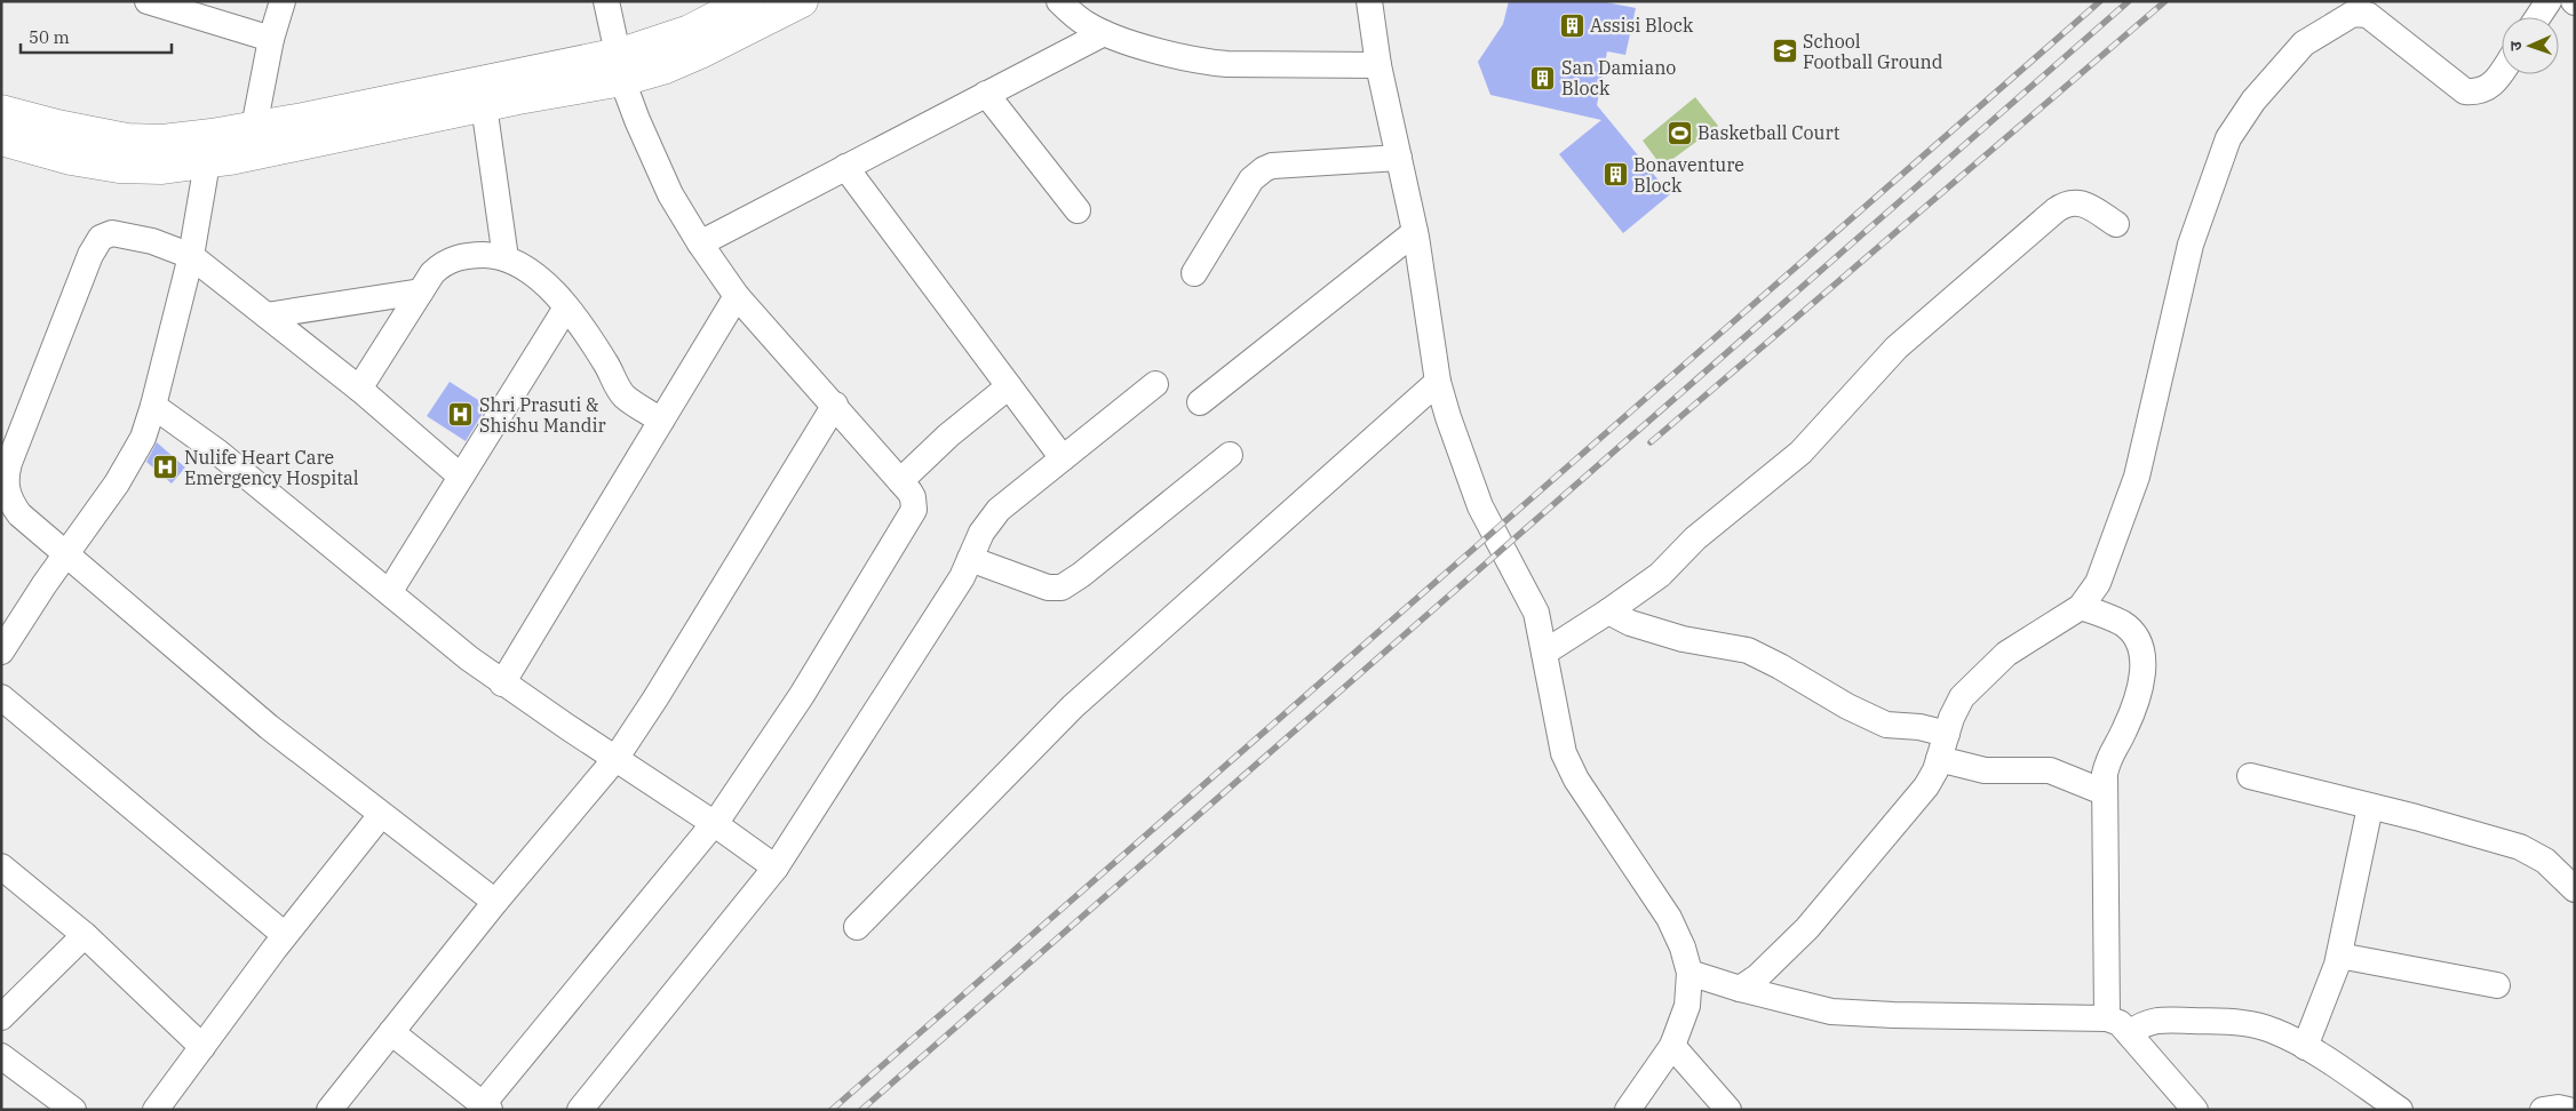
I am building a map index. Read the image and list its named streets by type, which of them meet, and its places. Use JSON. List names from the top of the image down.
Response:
{
  "places": {
    "building": ["Assisi Block", "San Damiano Block", "Bonaventure Block"],
    "school or university": ["School Football Ground"],
    "sports": ["Basketball Court"],
    "hospital": ["Shri Prasuti & Shishu Mandir", "Nulife Heart Care Emergency Hospital"]
  },
  "scale_bar": "50 m",
  "north": "left"
}
